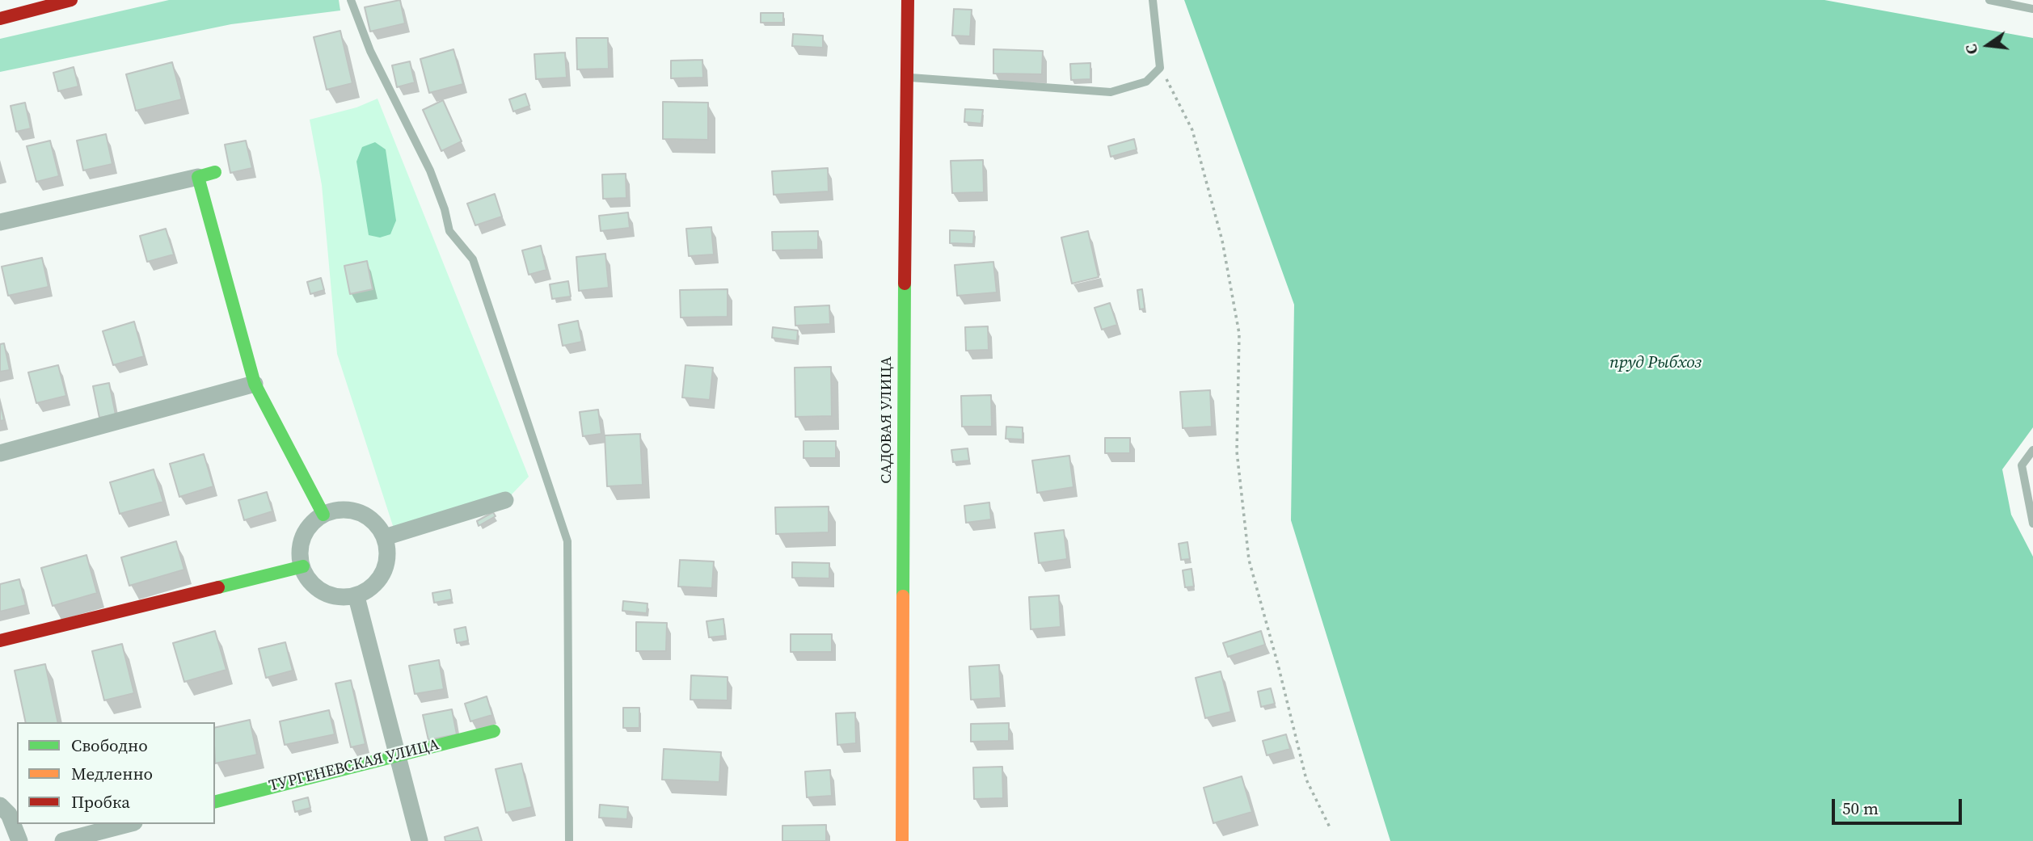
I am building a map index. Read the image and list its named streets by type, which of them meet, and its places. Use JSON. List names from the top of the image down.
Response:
{
  "streets": {
    "street": ["САДОВАЯ УЛИЦА", "ТУРГЕНЕВСКАЯ УЛИЦА"]
  },
  "water": ["пруд Рыбхоз"],
  "legend": ["Свободно", "Медленно", "Пробка"],
  "scale_bar": "50 m",
  "north": "left"
}
